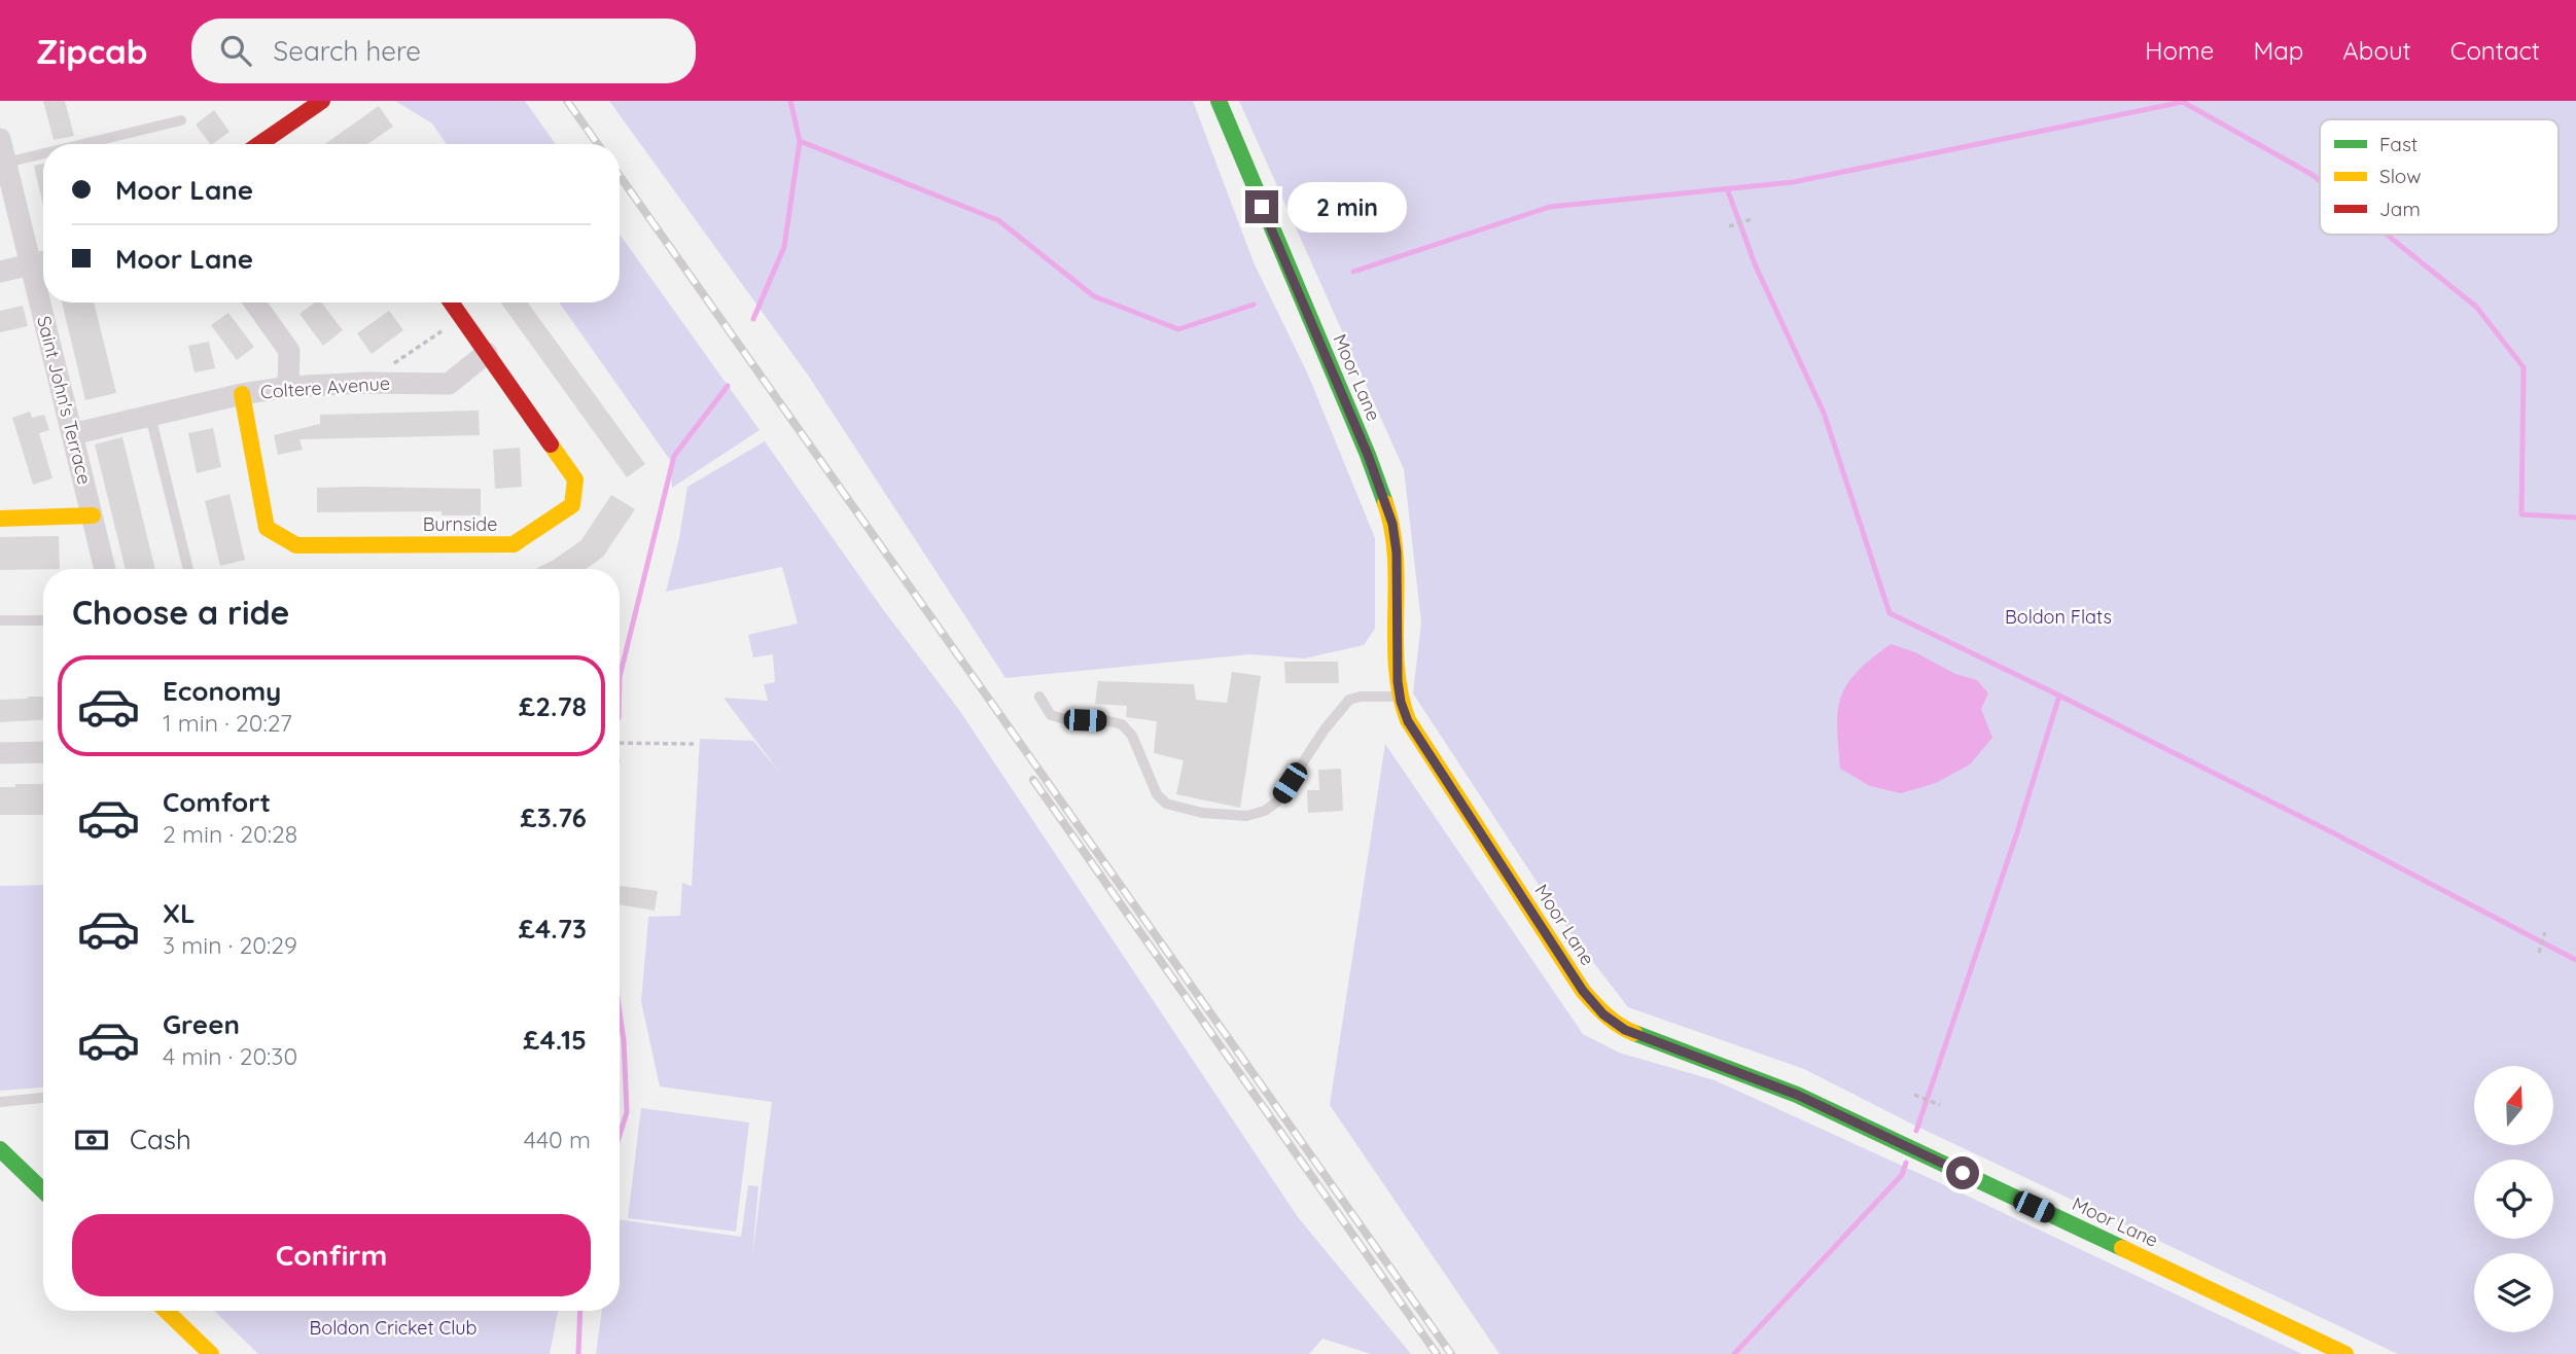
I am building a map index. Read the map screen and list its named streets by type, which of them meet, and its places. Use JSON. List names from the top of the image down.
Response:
{
  "streets": {
    "street": [
      "Moor Lane",
      "Coltere Avenue",
      "Saint John's Terrace",
      "Burnside"
    ]
  },
  "crossings": [
    ["Coltere Avenue", "Saint John's Terrace"],
    ["Coltere Avenue", "Burnside"]
  ],
  "parks": ["Boldon Flats", "Boldon Cricket Club"],
  "legend": ["Fast", "Slow", "Jam"],
  "north": "top",
  "page": {
    "header": "Zipcab",
    "search": "Search here",
    "nav": [
      "Home",
      "Map",
      "About",
      "Contact"
    ],
    "banner": ["Moor Lane", "Moor Lane"],
    "bubble": "2 min",
    "heading": "Choose a ride",
    "list": [
      {
        "name": "Economy",
        "note": "1 min · 20:27",
        "value": "£2.78"
      },
      {
        "name": "Comfort",
        "note": "2 min · 20:28",
        "value": "£3.76"
      },
      {
        "name": "XL",
        "note": "3 min · 20:29",
        "value": "£4.73"
      },
      {
        "name": "Green",
        "note": "4 min · 20:30",
        "value": "£4.15"
      }
    ],
    "pay": ["Cash", "440 m"],
    "buttons": "Confirm"
  }
}
